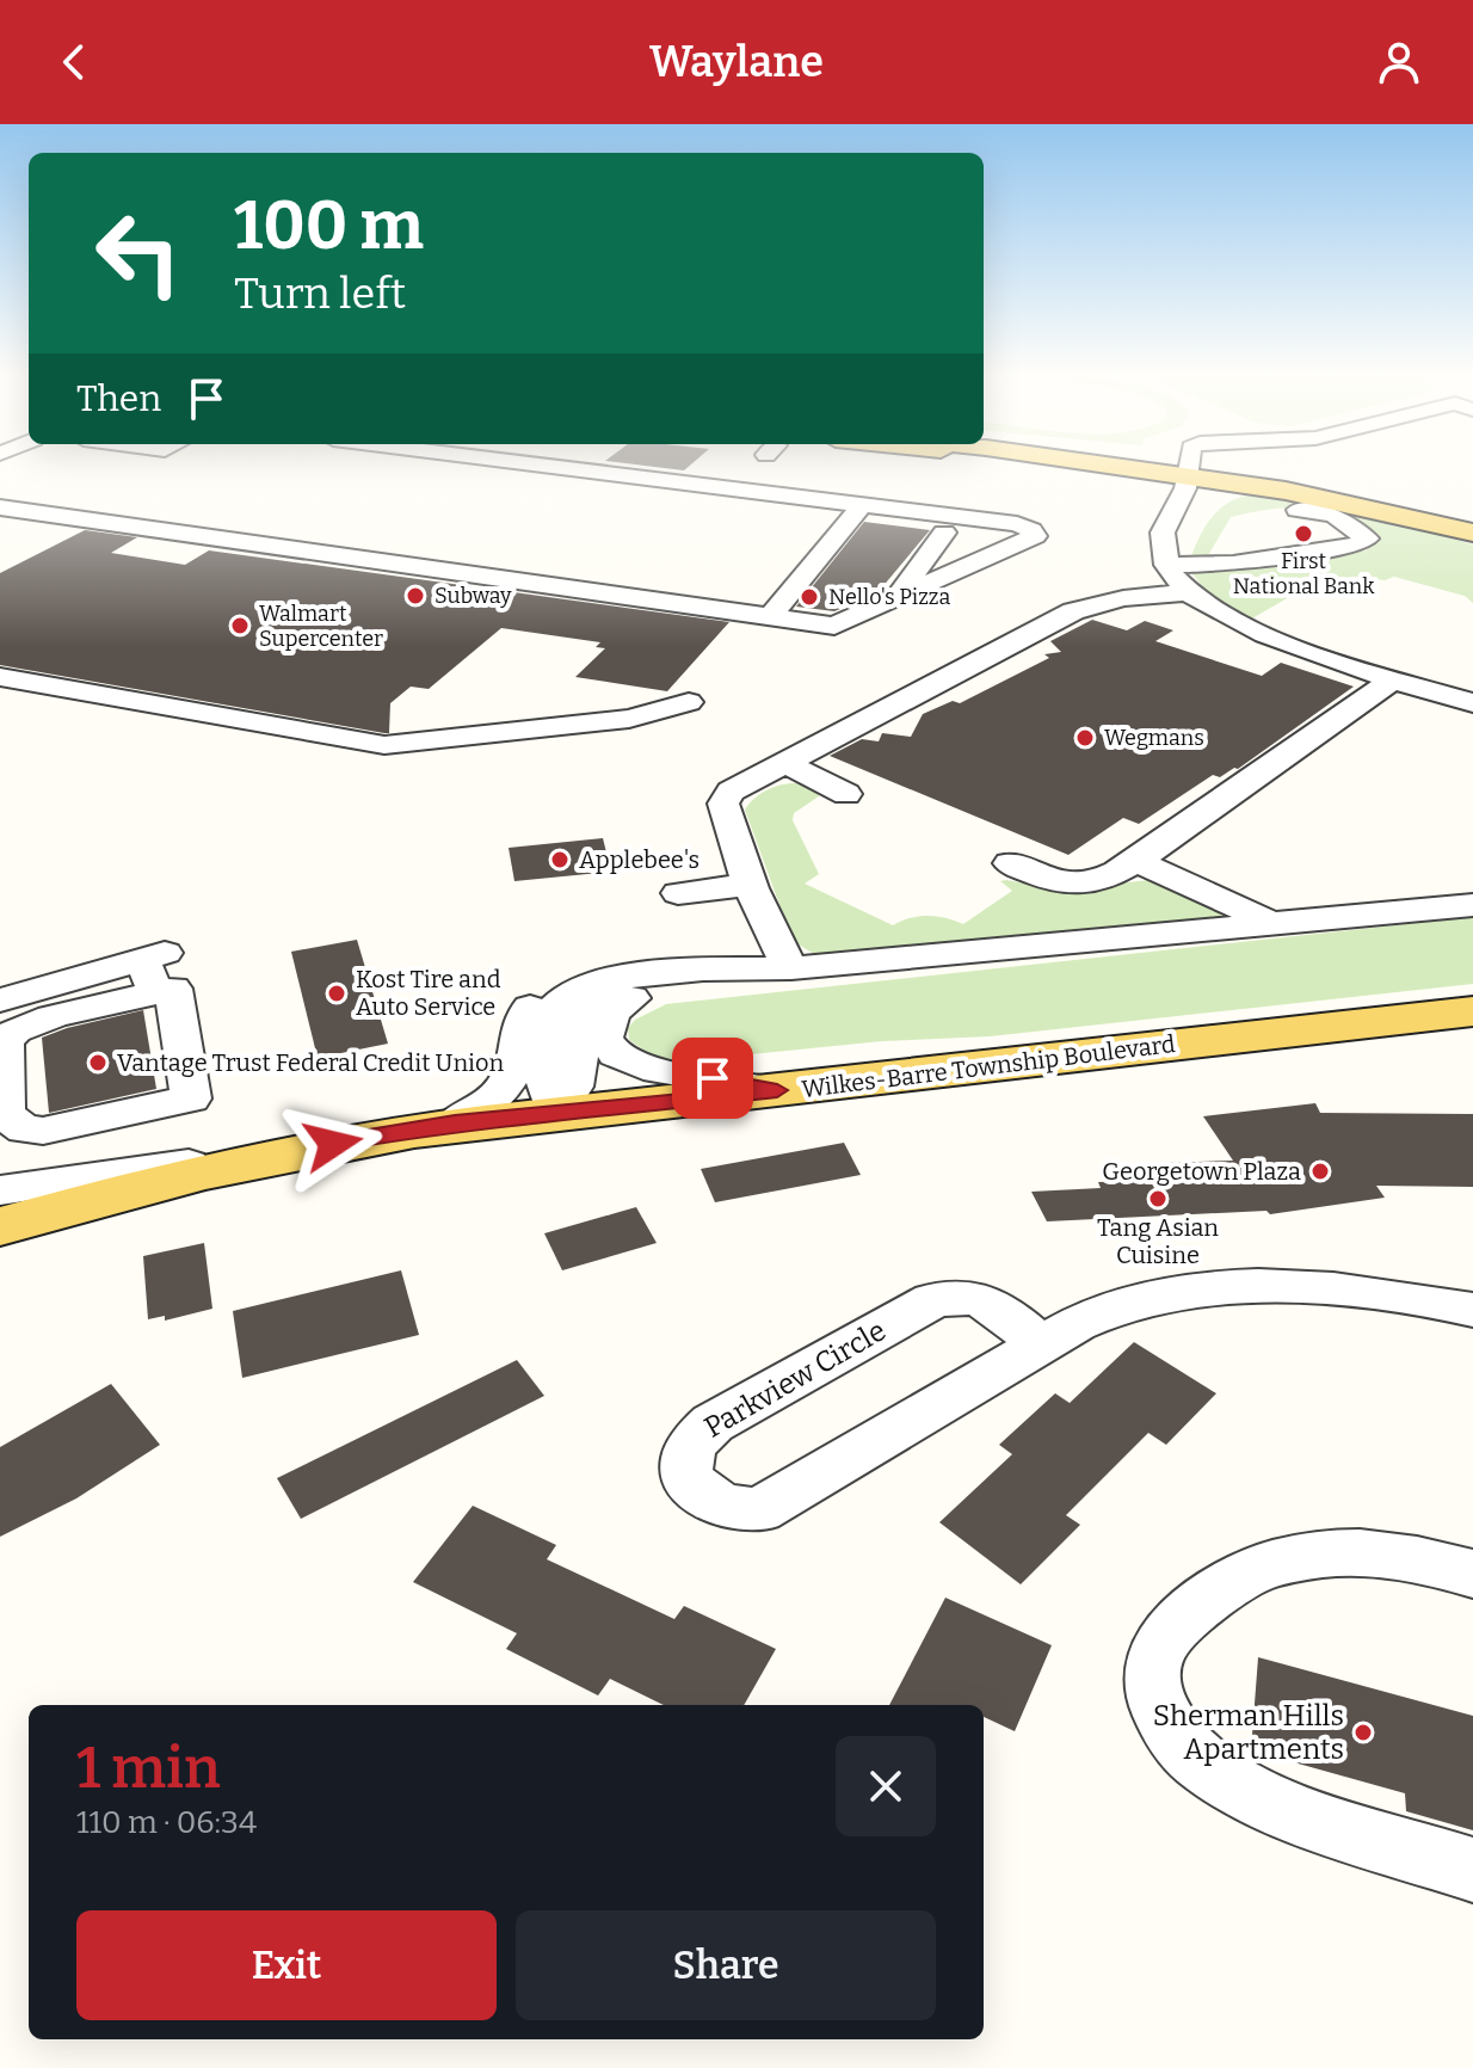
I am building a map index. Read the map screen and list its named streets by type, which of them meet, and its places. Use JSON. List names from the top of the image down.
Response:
{
  "streets": {
    "main road": ["Wilkes-Barre Township Boulevard"],
    "street": ["Parkview Circle"]
  },
  "places": [
    "First National Bank",
    "Subway",
    "Nello's Pizza",
    "Walmart Supercenter",
    "Wegmans",
    "Applebee's",
    "Kost Tire and Auto Service",
    "Vantage Trust Federal Credit Union",
    "Georgetown Plaza",
    "Tang Asian Cuisine",
    "Sherman Hills Apartments"
  ],
  "page": {
    "header": "Waylane",
    "turn": ["100 m", "Turn left"],
    "then": "Then",
    "heading": ["1 min", "110 m · 06:34"],
    "buttons": ["Exit", "Share"]
  }
}
